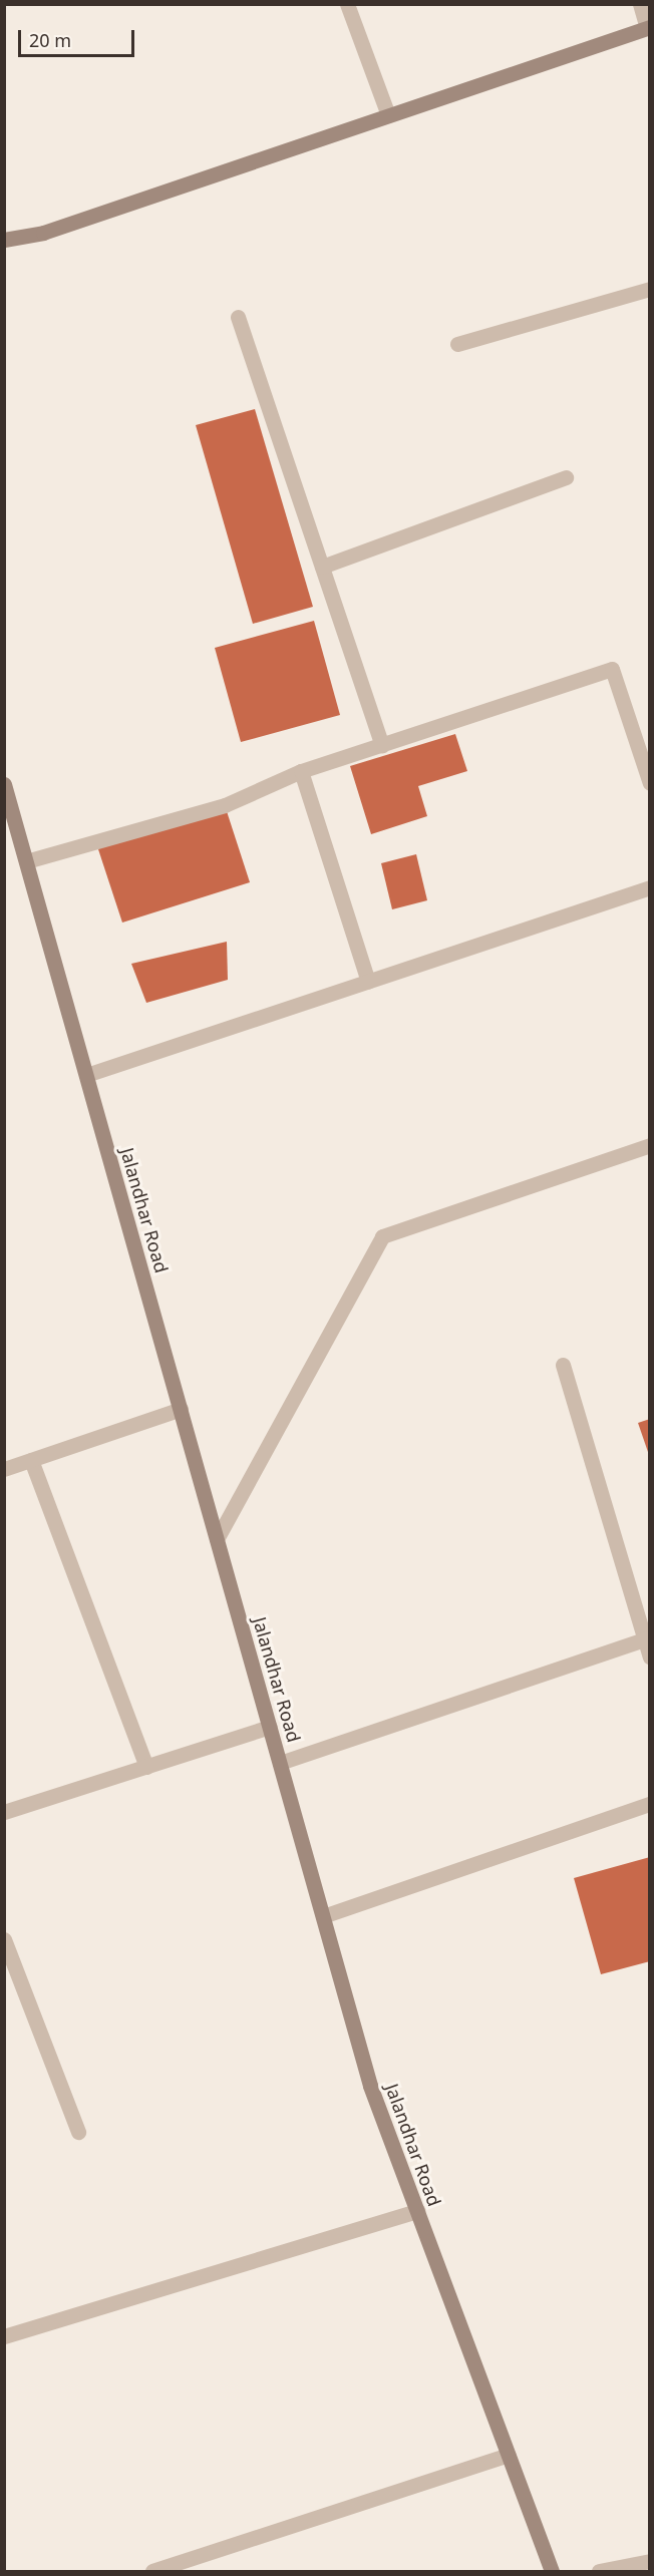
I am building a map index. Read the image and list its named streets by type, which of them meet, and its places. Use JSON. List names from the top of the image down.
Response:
{
  "streets": {
    "main road": ["Jalandhar Road"]
  },
  "scale_bar": "20 m"
}
